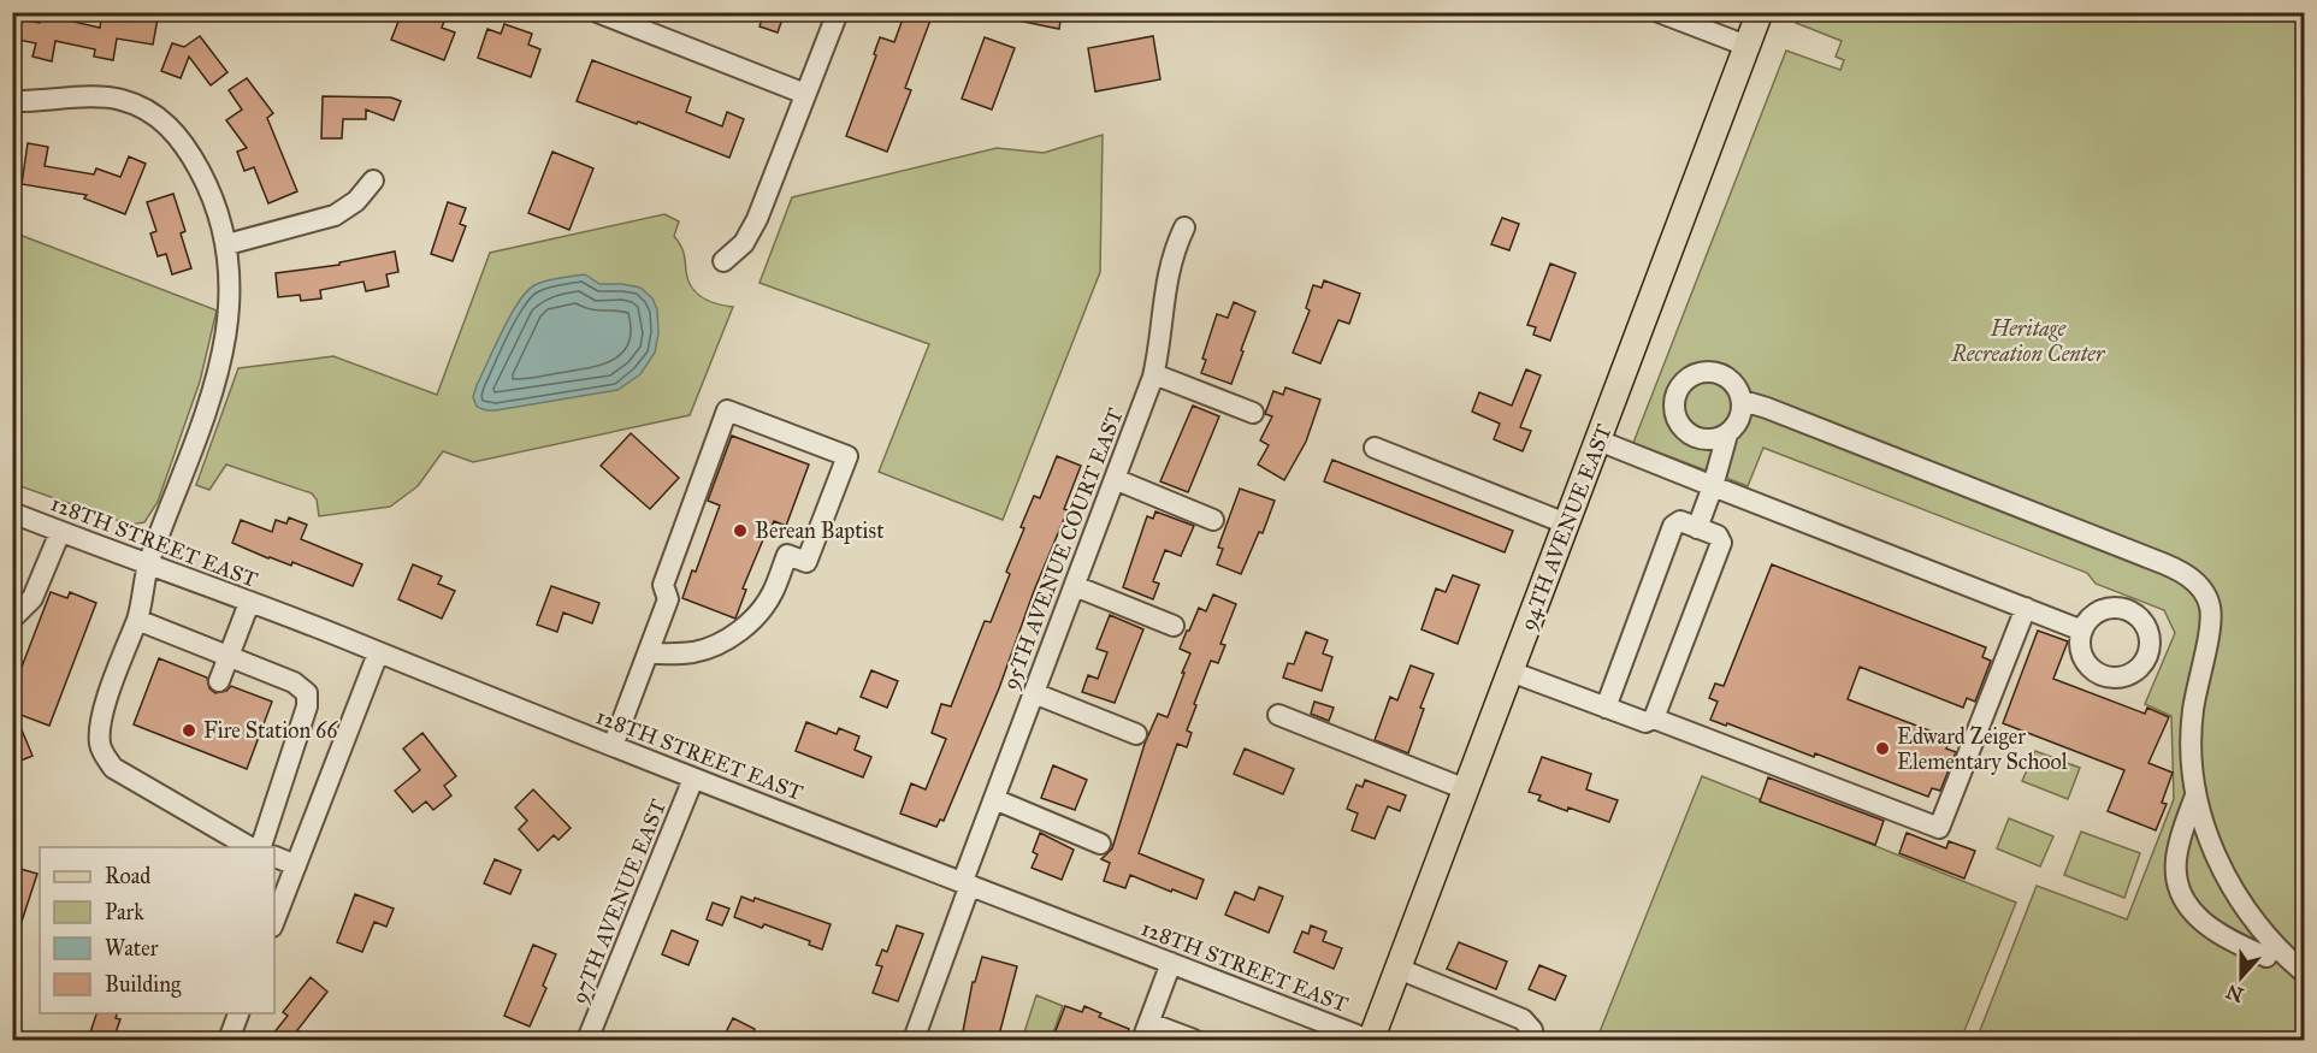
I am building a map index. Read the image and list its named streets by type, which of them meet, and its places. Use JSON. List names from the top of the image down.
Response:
{
  "streets": {
    "main road": ["94TH AVENUE EAST"],
    "street": ["128TH STREET EAST", "95TH AVENUE COURT EAST", "97TH AVENUE EAST"]
  },
  "crossings": [
    ["94TH AVENUE EAST", "128TH STREET EAST"],
    ["128TH STREET EAST", "95TH AVENUE COURT EAST"],
    ["128TH STREET EAST", "97TH AVENUE EAST"]
  ],
  "parks": ["Heritage Recreation Center"],
  "places": ["Berean Baptist", "Fire Station 66", "Edward Zeiger Elementary School"],
  "legend": [
    "Road",
    "Park",
    "Water",
    "Building"
  ],
  "north": "bottom"
}
